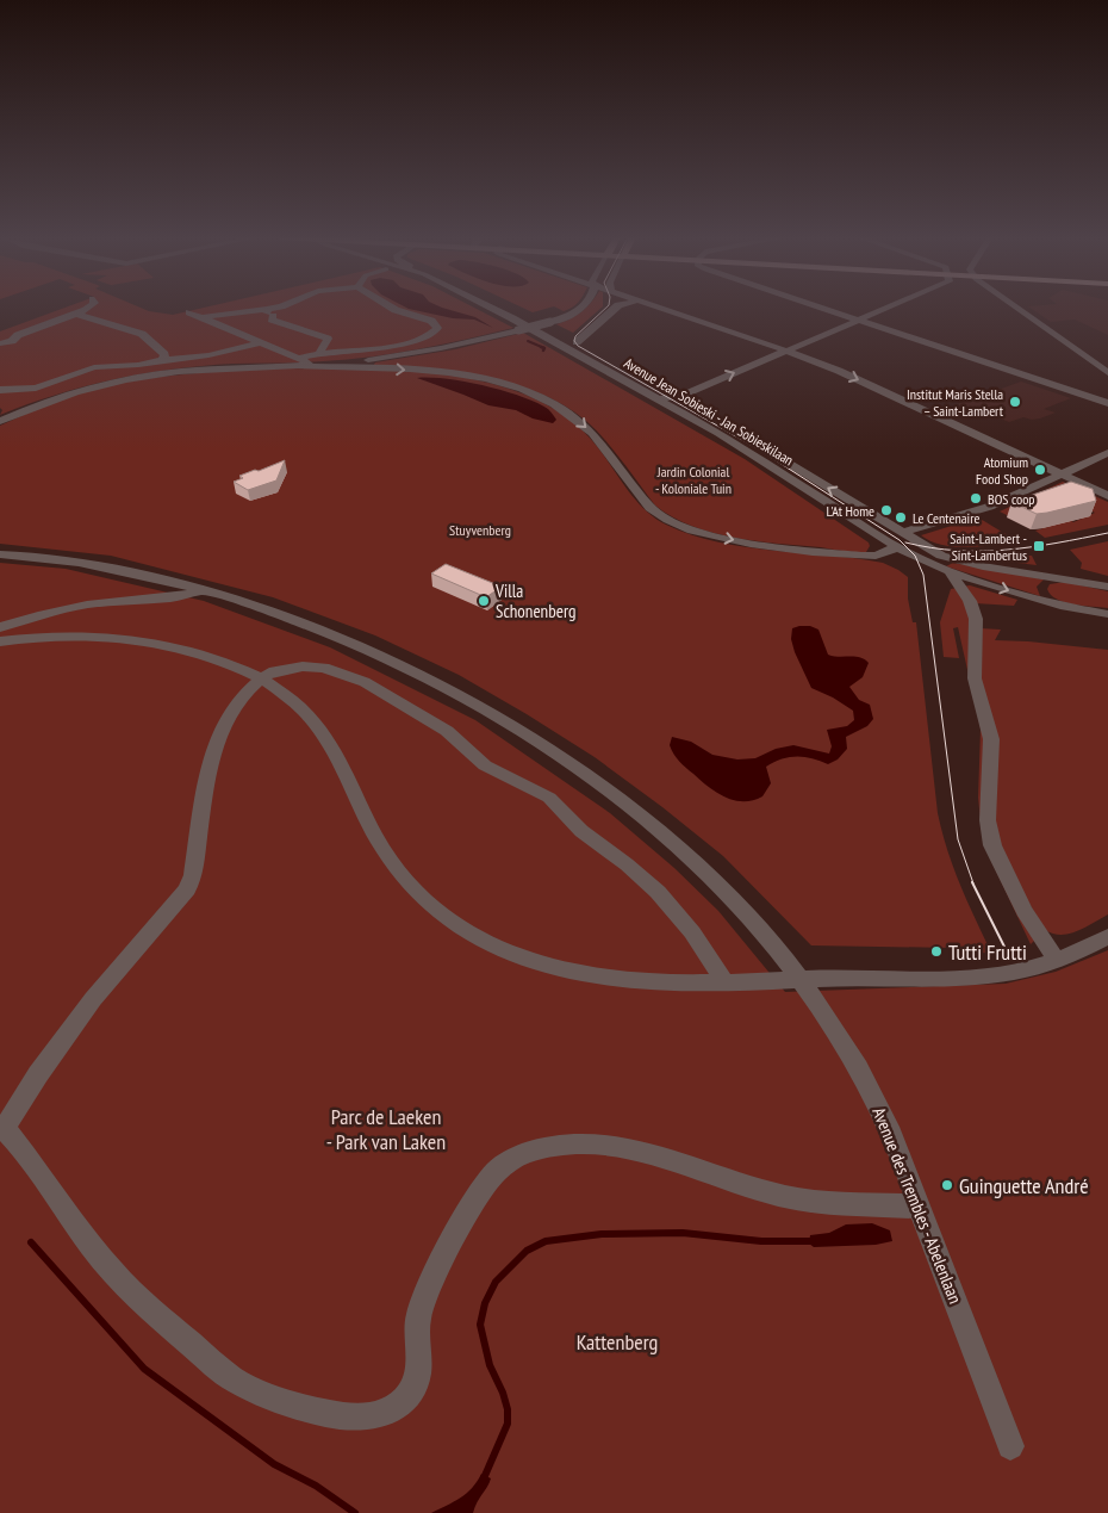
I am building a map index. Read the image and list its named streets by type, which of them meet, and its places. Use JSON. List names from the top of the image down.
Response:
{
  "streets": {
    "street": ["Avenue Jean Sobieski - Jan Sobieskilaan", "Avenue des Trembles - Abelenlaan"]
  },
  "parks": [
    "Jardin Colonial - Koloniale Tuin",
    "Stuyvenberg",
    "Parc de Laeken - Park van Laken",
    "Kattenberg"
  ],
  "places": {
    "other": [
      "Institut Maris Stella – Saint-Lambert",
      "Atomium Food Shop",
      "BOS coop",
      "L'At Home",
      "Le Centenaire",
      "Villa Schonenberg",
      "Tutti Frutti",
      "Guinguette André"
    ],
    "transit": ["Saint-Lambert - Sint-Lambertus"]
  }
}
